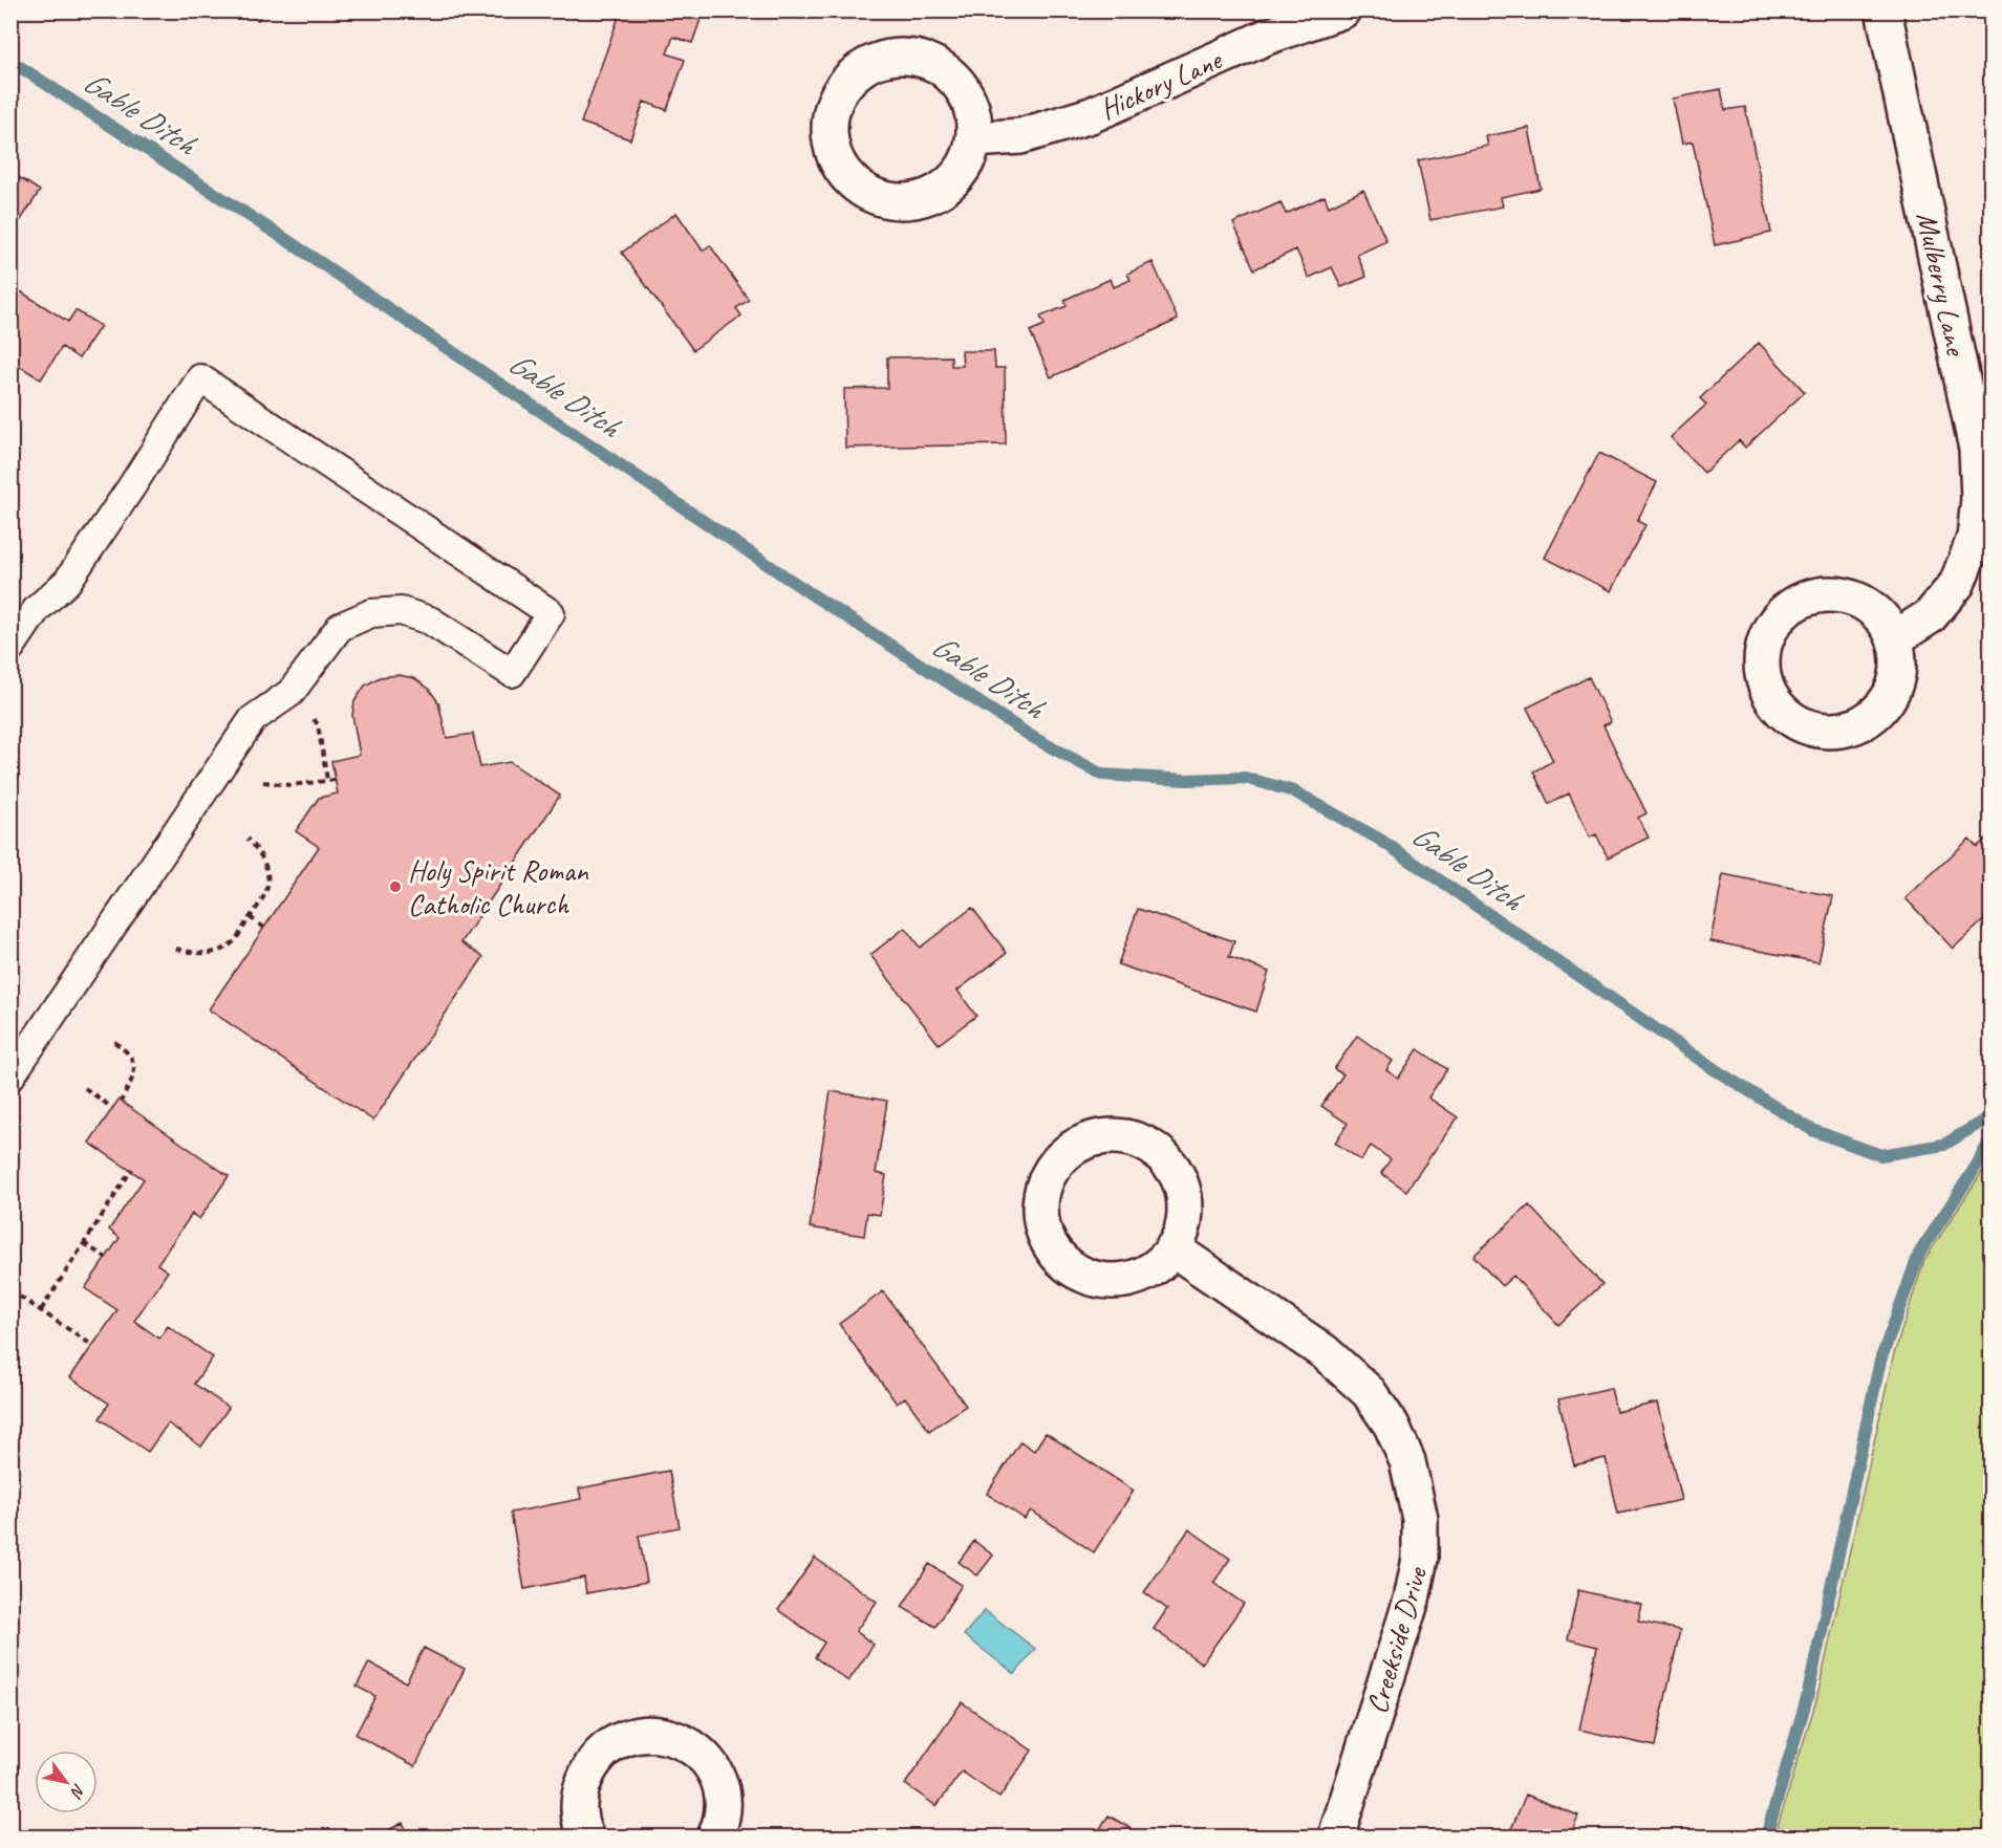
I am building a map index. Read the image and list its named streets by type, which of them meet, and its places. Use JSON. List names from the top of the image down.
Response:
{
  "streets": {
    "street": ["Hickory Lane", "Mulberry Lane", "Creekside Drive"]
  },
  "water": ["Gable Ditch"],
  "places": ["Holy Spirit Roman Catholic Church"],
  "north": "bottom right"
}
